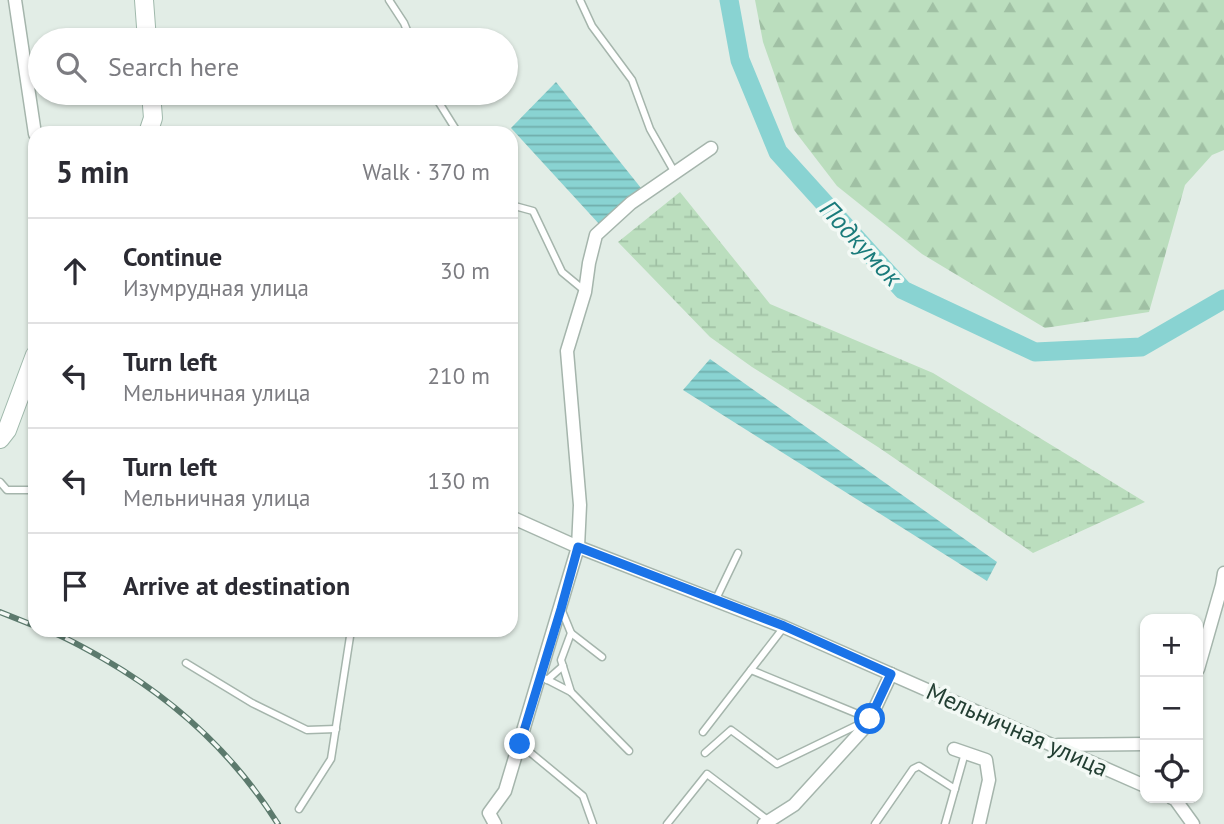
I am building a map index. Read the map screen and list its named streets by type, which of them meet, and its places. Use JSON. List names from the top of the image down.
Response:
{
  "streets": {
    "street": ["Мельничная улица"]
  },
  "water": ["Подкумок"],
  "page": {
    "search": "Search here",
    "heading": ["5 min", "Walk · 370 m"],
    "list": [
      ["Continue", "Изумрудная улица", "30 m"],
      ["Turn left", "Мельничная улица", "210 m"],
      ["Turn left", "Мельничная улица", "130 m"],
      "Arrive at destination"
    ],
    "map_buttons": ["+", "−"]
  }
}
